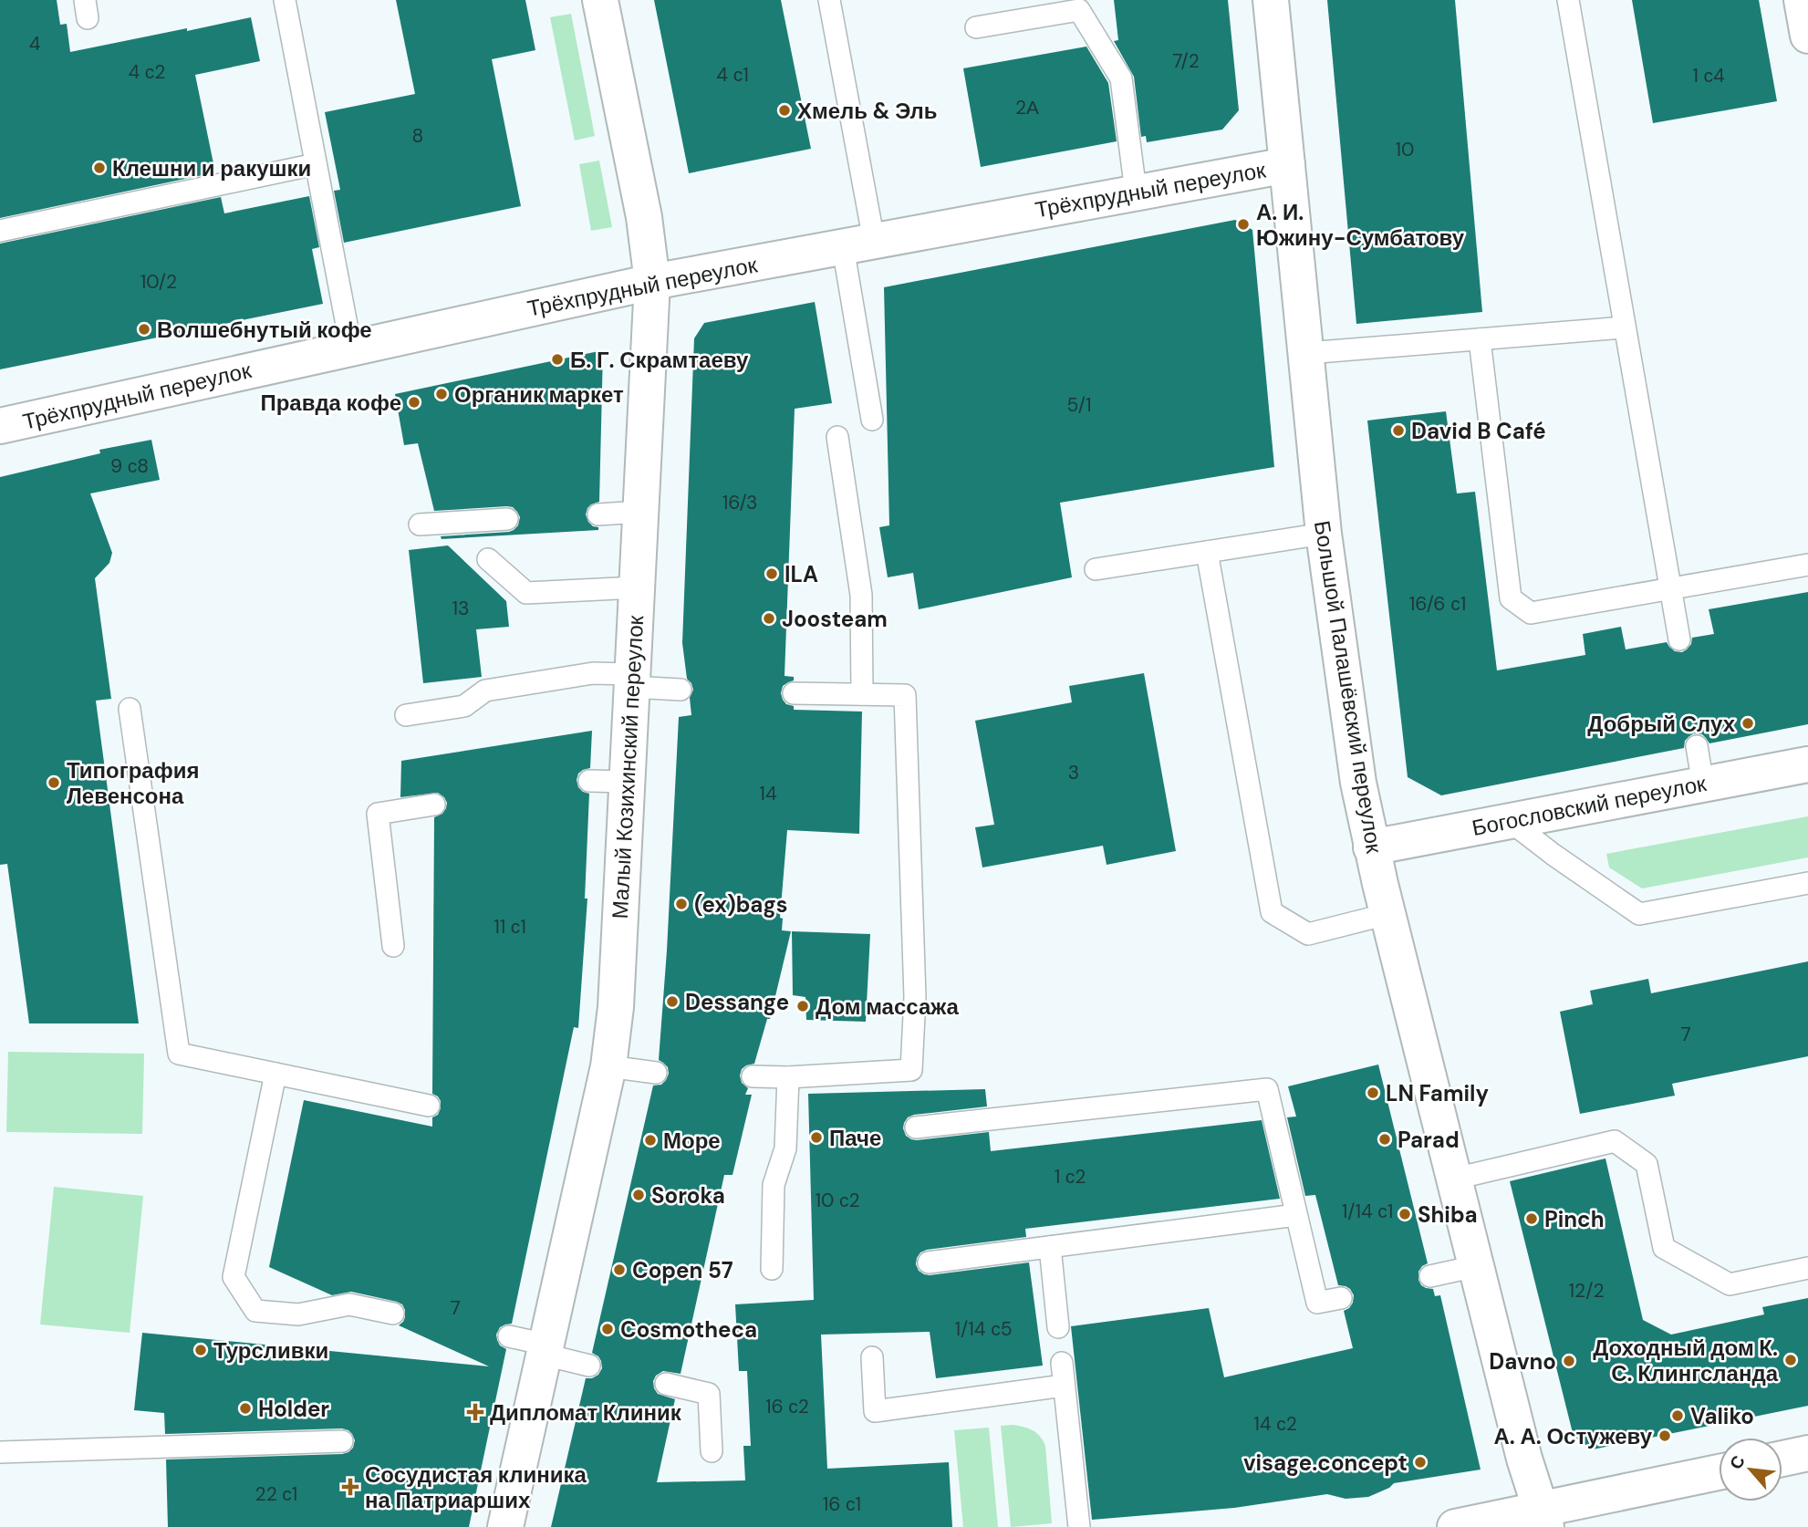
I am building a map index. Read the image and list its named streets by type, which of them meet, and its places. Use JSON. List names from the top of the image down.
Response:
{
  "streets": {
    "street": [
      "Трёхпрудный переулок",
      "Большой Палашёвский переулок",
      "Малый Козихинский переулок",
      "Богословский переулок"
    ]
  },
  "crossings": [
    ["Трёхпрудный переулок", "Большой Палашёвский переулок"],
    ["Трёхпрудный переулок", "Малый Козихинский переулок"],
    ["Большой Палашёвский переулок", "Богословский переулок"]
  ],
  "places": {
    "other": [
      "Хмель & Эль",
      "Клешни и ракушки",
      "А. И. Южину-Сумбатову",
      "Волшебнутый кофе",
      "Б. Г. Скрамтаеву",
      "Органик маркет",
      "Правда кофе",
      "David B Café",
      "ILA",
      "Joosteam",
      "Добрый Слух",
      "Типография Левенсона",
      "(ex)bags",
      "Dessange",
      "Дом массажа",
      "LN Family",
      "Паче",
      "Parad",
      "Море",
      "Soroka",
      "Shiba",
      "Pinch",
      "Copen 57",
      "Cosmotheca",
      "Турсливки",
      "Доходный дом К. С. Клингсланда",
      "Davno",
      "Holder",
      "Valiko",
      "А. А. Остужеву",
      "visage.concept"
    ],
    "health": ["Дипломат Клиник", "Сосудистая клиника на Патриарших"]
  },
  "house_numbers": [
    "4",
    "7/2",
    "4 с2",
    "4 с1",
    "1 с4",
    "2А",
    "8",
    "10",
    "10/2",
    "5/1",
    "9 с8",
    "16/3",
    "16/6 с1",
    "13",
    "3",
    "14",
    "11 с1",
    "7",
    "1 с2",
    "10 с2",
    "1/14 с1",
    "12/2",
    "7",
    "1/14 с5",
    "16 с2",
    "14 с2",
    "22 с1",
    "16 с1"
  ],
  "north": "top left"
}
